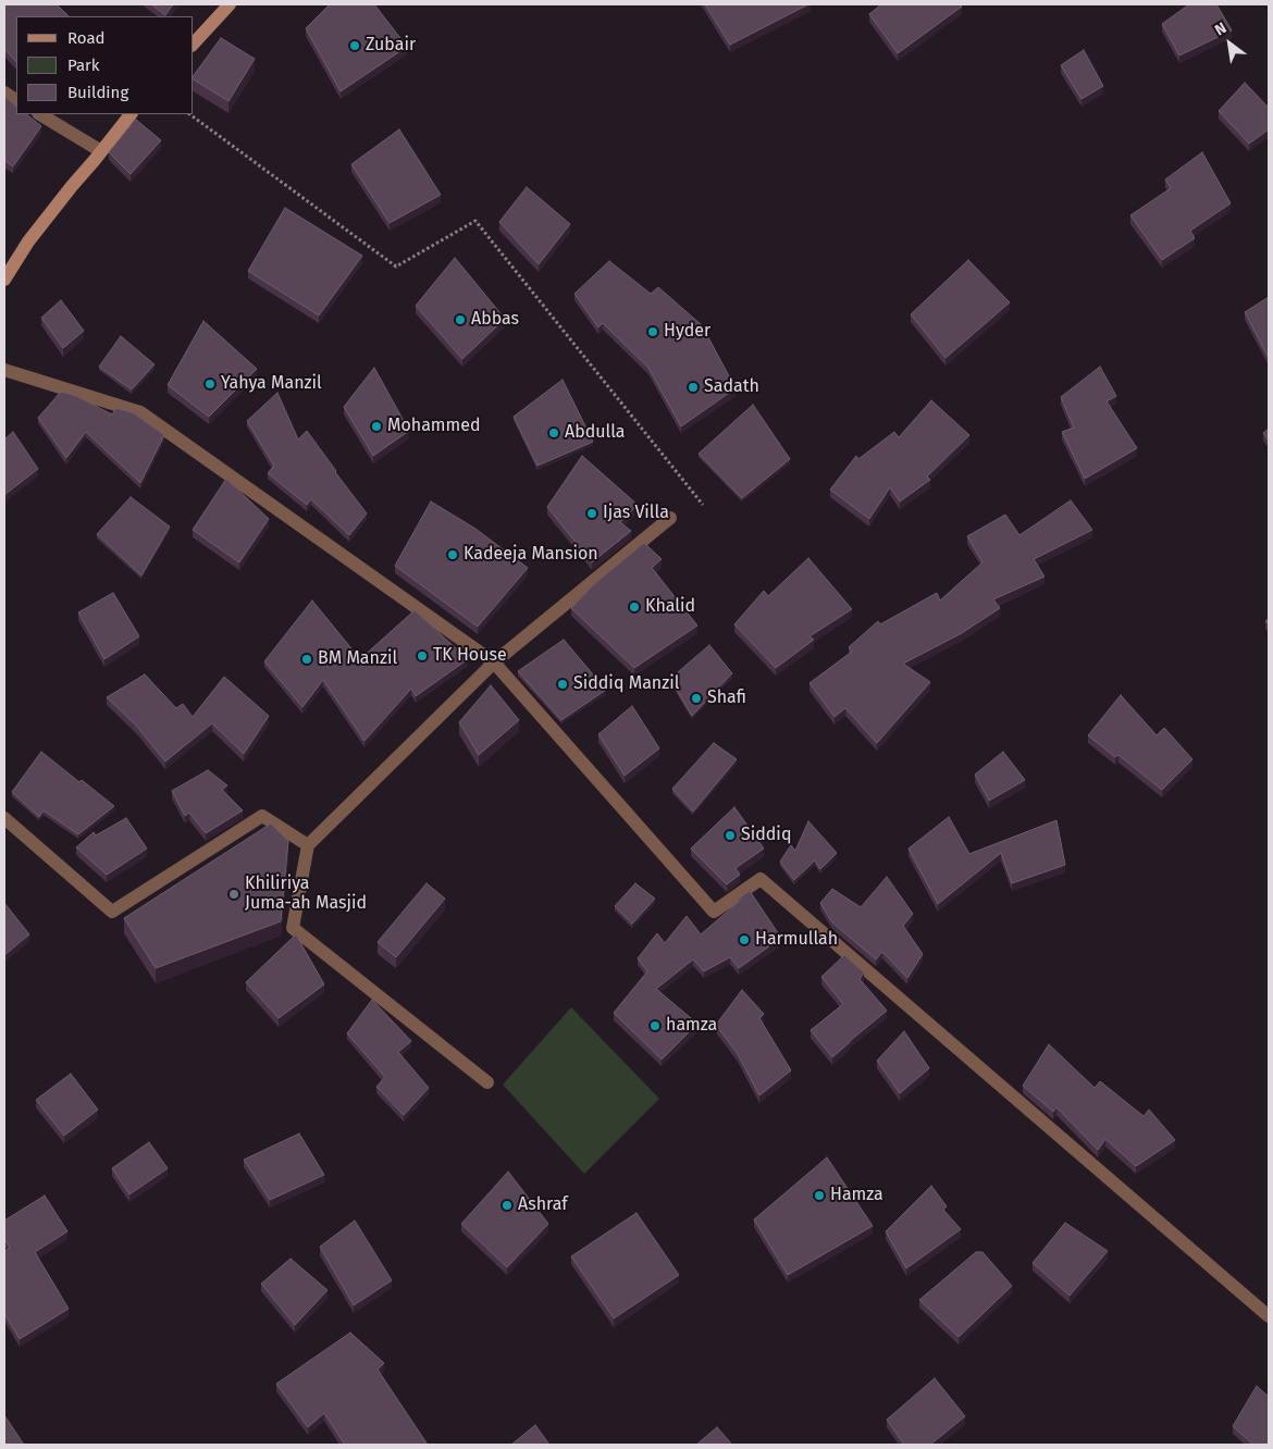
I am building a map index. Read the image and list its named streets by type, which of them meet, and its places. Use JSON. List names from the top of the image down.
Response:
{
  "places": [
    "Zubair",
    "Abbas",
    "Hyder",
    "Yahya Manzil",
    "Sadath",
    "Mohammed",
    "Abdulla",
    "Ijas Villa",
    "Kadeeja Mansion",
    "Khalid",
    "TK House",
    "BM Manzil",
    "Siddiq Manzil",
    "Shafi",
    "Siddiq",
    "Khiliriya Juma-ah Masjid",
    "Harmullah",
    "hamza",
    "Hamza",
    "Ashraf"
  ],
  "legend": ["Road", "Park", "Building"],
  "north": "top left"
}
